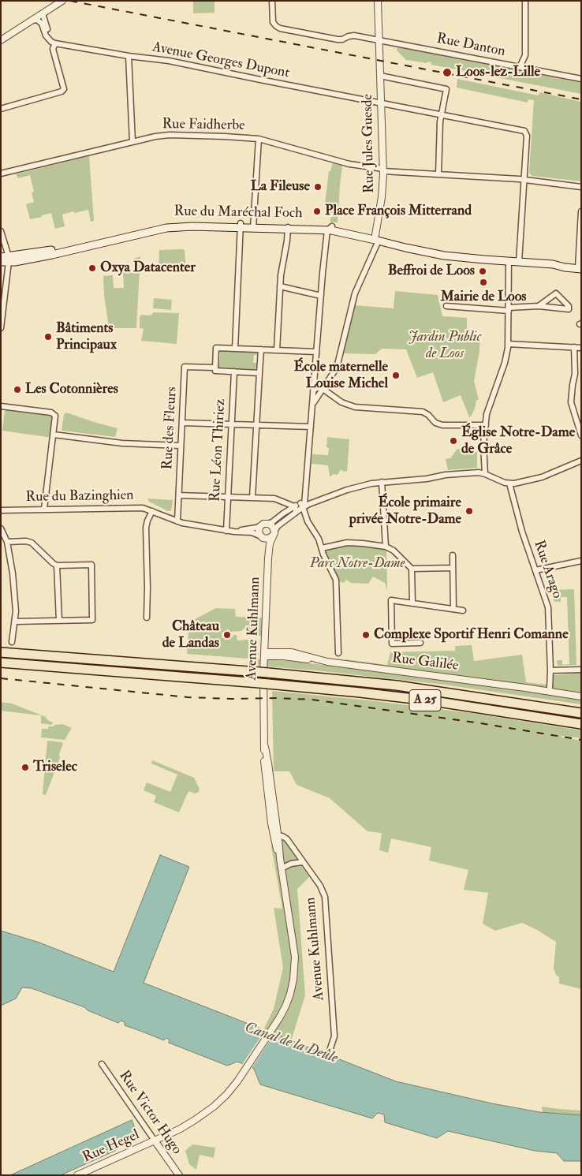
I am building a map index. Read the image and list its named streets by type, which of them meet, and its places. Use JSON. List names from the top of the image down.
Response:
{
  "streets": {
    "highway": ["A 25"],
    "main road": ["Rue du Maréchal Foch"],
    "street": [
      "Rue Danton",
      "Avenue Georges Dupont",
      "Rue Faidherbe",
      "Rue Jules Guesde",
      "Rue des Fleurs",
      "Rue Léon Thiriez",
      "Rue du Bazinghien",
      "Rue Arago",
      "Avenue Kuhlmann",
      "Rue Galilée",
      "Rue Victor Hugo",
      "Rue Hegel"
    ]
  },
  "crossings": [
    ["Rue Danton", "Rue Jules Guesde"],
    ["Avenue Georges Dupont", "Rue Faidherbe"],
    ["Avenue Georges Dupont", "Rue Jules Guesde"],
    ["Rue Faidherbe", "Rue Jules Guesde"],
    ["Rue Jules Guesde", "Rue du Maréchal Foch"],
    ["Rue des Fleurs", "Rue Léon Thiriez"],
    ["Rue des Fleurs", "Rue du Bazinghien"],
    ["Rue Léon Thiriez", "Rue du Bazinghien"],
    ["Rue du Bazinghien", "Avenue Kuhlmann"],
    ["Rue Arago", "Rue Galilée"],
    ["Avenue Kuhlmann", "Rue Galilée"],
    ["Avenue Kuhlmann", "A 25"],
    ["Avenue Kuhlmann", "Rue Victor Hugo"],
    ["Avenue Kuhlmann", "Rue Hegel"],
    ["Rue Victor Hugo", "Rue Hegel"]
  ],
  "water": ["Canal de la Deûle"],
  "parks": ["Jardin Public de Loos", "Parc Notre-Dame"],
  "places": [
    "Loos-lez-Lille",
    "La Fileuse",
    "Place François Mitterrand",
    "Oxya Datacenter",
    "Beffroi de Loos",
    "Mairie de Loos",
    "Bâtiments Principaux",
    "École maternelle Louise Michel",
    "Les Cotonnières",
    "Église Notre-Dame de Grâce",
    "École primaire privée Notre-Dame",
    "Château de Landas",
    "Complexe Sportif Henri Comanne",
    "Triselec"
  ]
}
